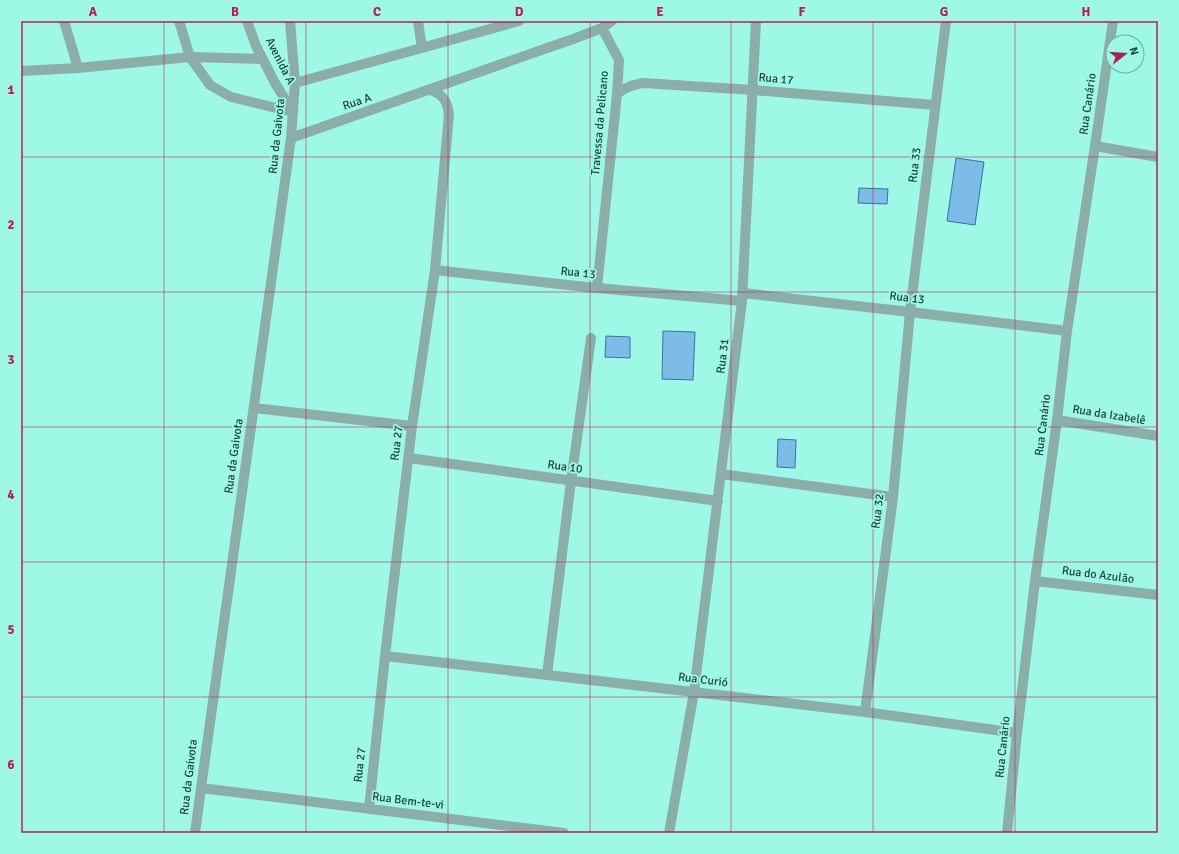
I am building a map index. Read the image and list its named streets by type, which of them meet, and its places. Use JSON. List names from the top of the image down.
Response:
{
  "streets": {
    "street": [
      "Avenida A",
      "Rua 17",
      "Rua A",
      "Rua Canário",
      "Travessa da Pelicano",
      "Rua da Gaivota",
      "Rua 33",
      "Rua 13",
      "Rua 31",
      "Rua da Izabelê",
      "Rua 27",
      "Rua 10",
      "Rua 32",
      "Rua do Azulão",
      "Rua Curió",
      "Rua Bem-te-vi"
    ]
  },
  "crossings": [
    ["Avenida A", "Rua da Gaivota"],
    ["Rua 17", "Travessa da Pelicano"],
    ["Rua 17", "Rua 33"],
    ["Rua 17", "Rua 31"],
    ["Rua A", "Rua da Gaivota"],
    ["Rua A", "Rua 27"],
    ["Rua Canário", "Rua 13"],
    ["Rua Canário", "Rua da Izabelê"],
    ["Rua Canário", "Rua do Azulão"],
    ["Rua Canário", "Rua Curió"],
    ["Travessa da Pelicano", "Rua 13"],
    ["Rua da Gaivota", "Rua Bem-te-vi"],
    ["Rua 33", "Rua 13"],
    ["Rua 33", "Rua 32"],
    ["Rua 13", "Rua 31"],
    ["Rua 13", "Rua 27"],
    ["Rua 13", "Rua 32"],
    ["Rua 31", "Rua 10"],
    ["Rua 31", "Rua Curió"],
    ["Rua 27", "Rua 10"],
    ["Rua 27", "Rua Curió"],
    ["Rua 27", "Rua Bem-te-vi"],
    ["Rua 32", "Rua Curió"]
  ],
  "north": "right",
  "grid": {
    "columns": [
      "A",
      "B",
      "C",
      "D",
      "E",
      "F",
      "G",
      "H"
    ],
    "rows": [
      "1",
      "2",
      "3",
      "4",
      "5",
      "6"
    ]
  }
}
